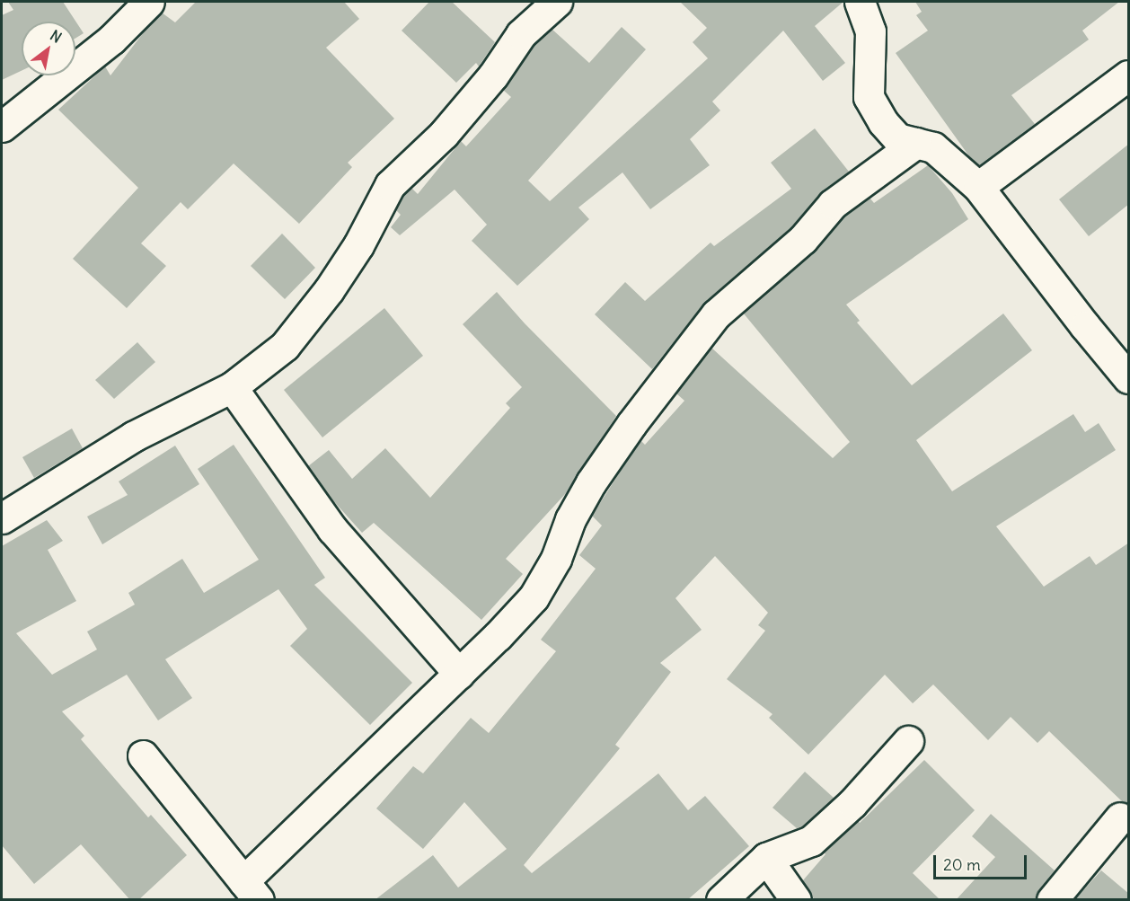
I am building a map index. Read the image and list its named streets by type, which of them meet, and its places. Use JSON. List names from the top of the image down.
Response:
{
  "scale_bar": "20 m",
  "north": "top right"
}
